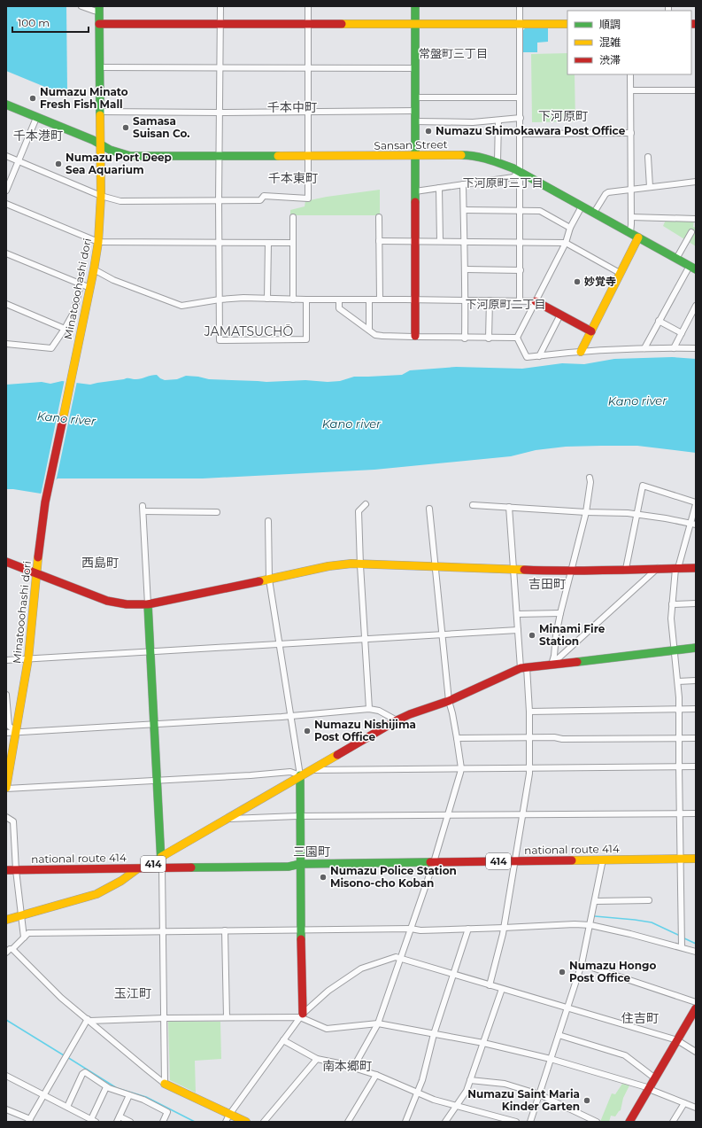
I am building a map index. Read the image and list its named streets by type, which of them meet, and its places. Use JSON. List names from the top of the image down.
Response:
{
  "streets": {
    "main road": [
      "Sansan Street",
      "Minatooohashi dori",
      "national route 414",
      "414"
    ]
  },
  "crossings": [
    ["Sansan Street", "Minatooohashi dori"]
  ],
  "districts": [
    "常盤町三丁目",
    "千本中町",
    "下河原町",
    "千本港町",
    "千本東町",
    "下河原町三丁目",
    "下河原町二丁目",
    "JAMATSUCHŌ",
    "西島町",
    "吉田町",
    "三園町",
    "玉江町",
    "住吉町",
    "南本郷町"
  ],
  "water": ["Kano river"],
  "places": [
    "Numazu Minato Fresh Fish Mall",
    "Samasa Suisan Co.",
    "Numazu Shimokawara Post Office",
    "Numazu Port Deep Sea Aquarium",
    "妙覚寺",
    "Minami Fire Station",
    "Numazu Nishijima Post Office",
    "Numazu Police Station Misono-cho Koban",
    "Numazu Hongo Post Office",
    "Numazu Saint Maria Kinder Garten"
  ],
  "legend": ["順調", "混雑", "渋滞"],
  "scale_bar": "100 m"
}
